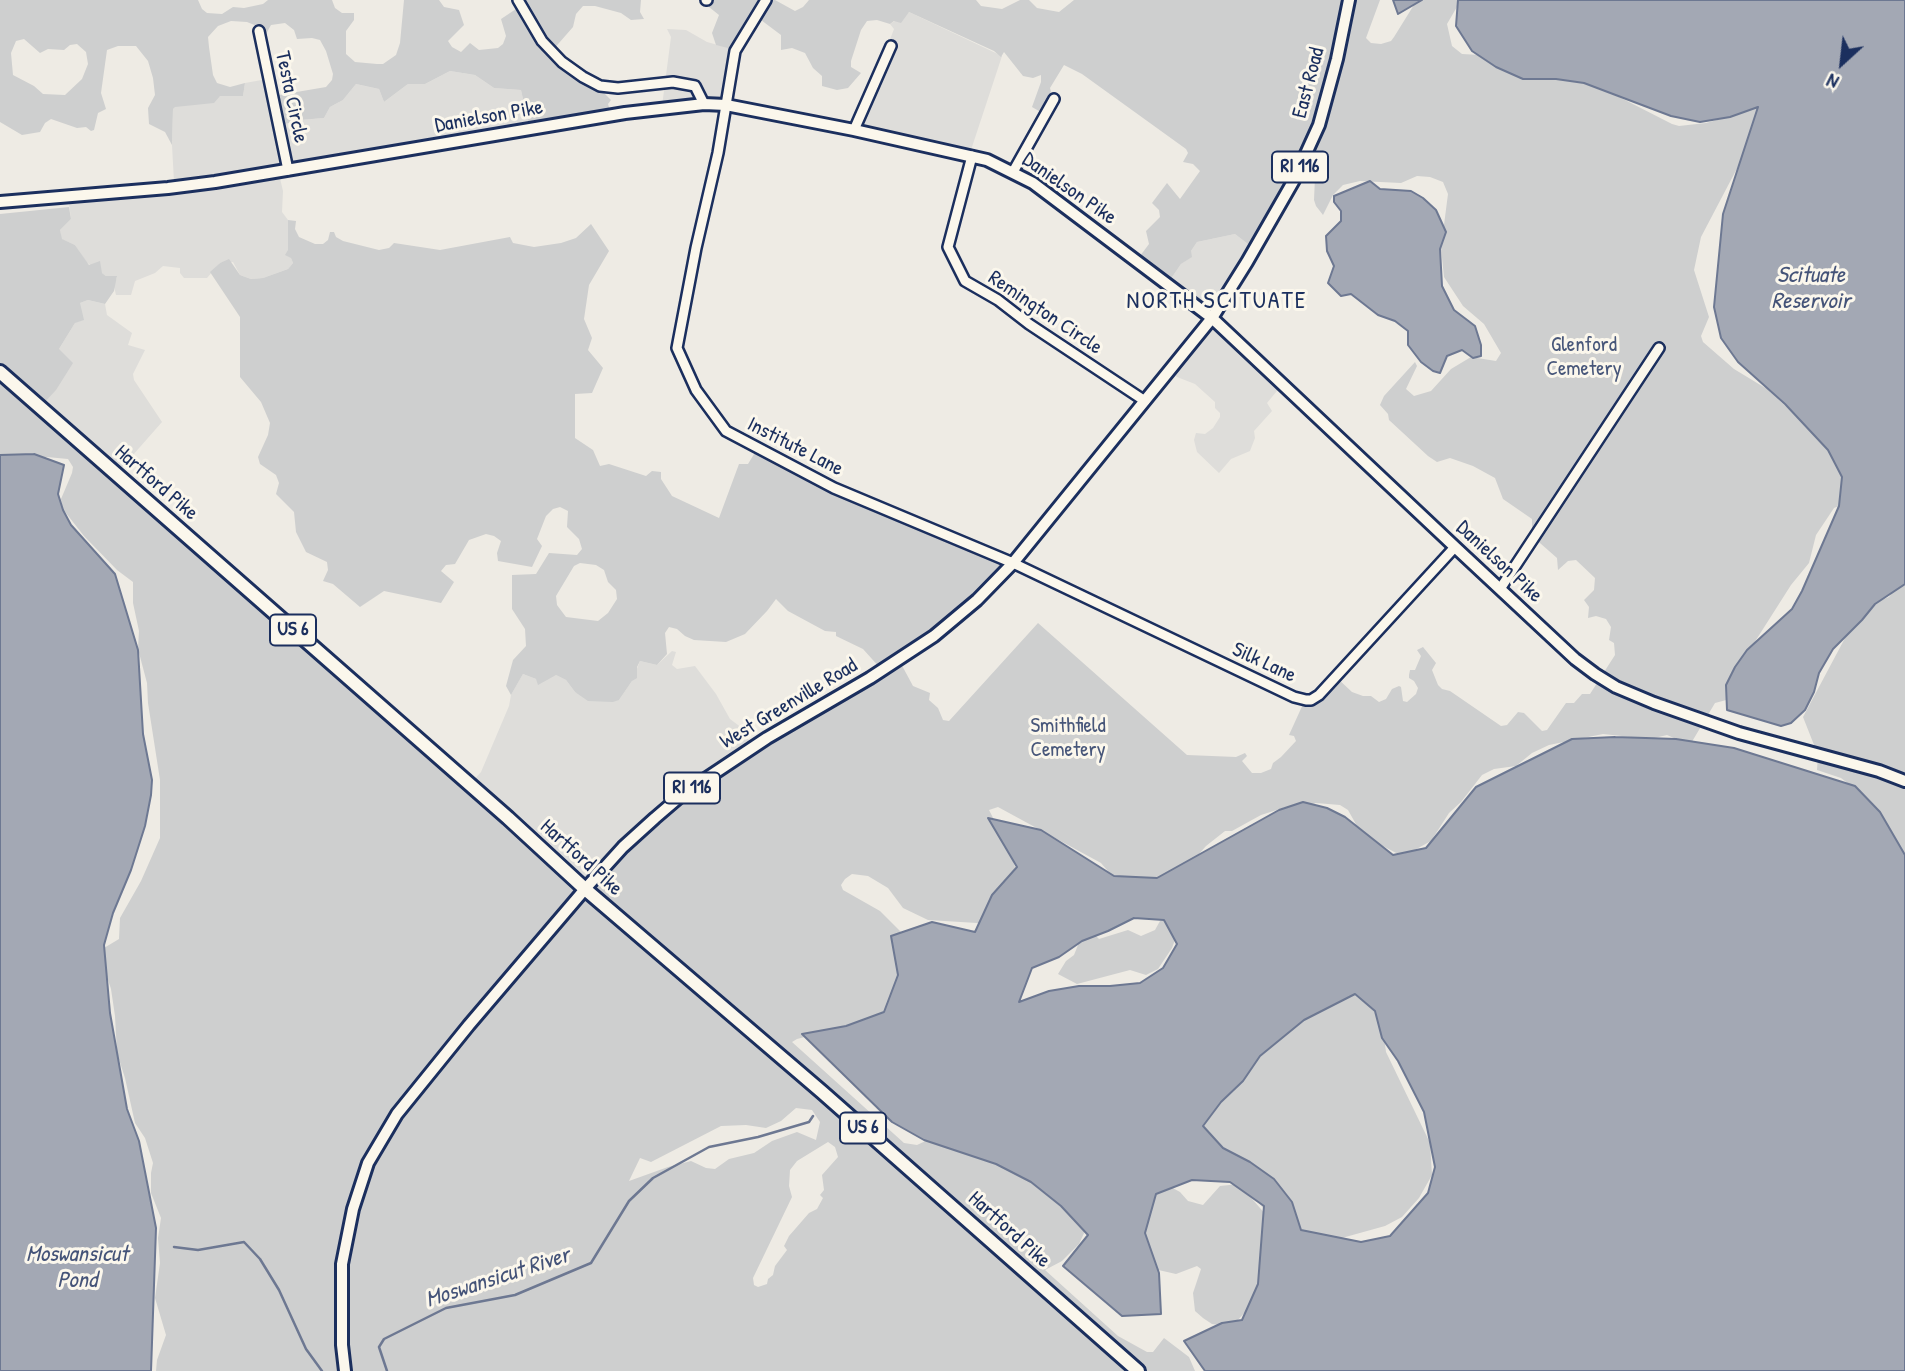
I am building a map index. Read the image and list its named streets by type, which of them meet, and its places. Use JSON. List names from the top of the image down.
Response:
{
  "streets": {
    "highway": ["Hartford Pike", "US 6"],
    "main road": [
      "East Road",
      "Danielson Pike",
      "RI 116",
      "West Greenville Road"
    ],
    "street": [
      "Testa Circle",
      "Remington Circle",
      "Institute Lane",
      "Silk Lane"
    ]
  },
  "crossings": [
    ["East Road", "Danielson Pike"],
    ["East Road", "West Greenville Road"],
    ["Testa Circle", "Danielson Pike"],
    ["Danielson Pike", "Remington Circle"],
    ["Danielson Pike", "Institute Lane"],
    ["Danielson Pike", "Silk Lane"],
    ["Danielson Pike", "West Greenville Road"],
    ["Remington Circle", "West Greenville Road"],
    ["Institute Lane", "Silk Lane"],
    ["Institute Lane", "West Greenville Road"],
    ["Hartford Pike", "West Greenville Road"],
    ["Silk Lane", "West Greenville Road"]
  ],
  "districts": ["NORTH SCITUATE"],
  "water": ["Scituate Reservoir", "Moswansicut Pond", "Moswansicut River"],
  "parks": ["Glenford Cemetery", "Smithfield Cemetery"],
  "north": "bottom left"
}
